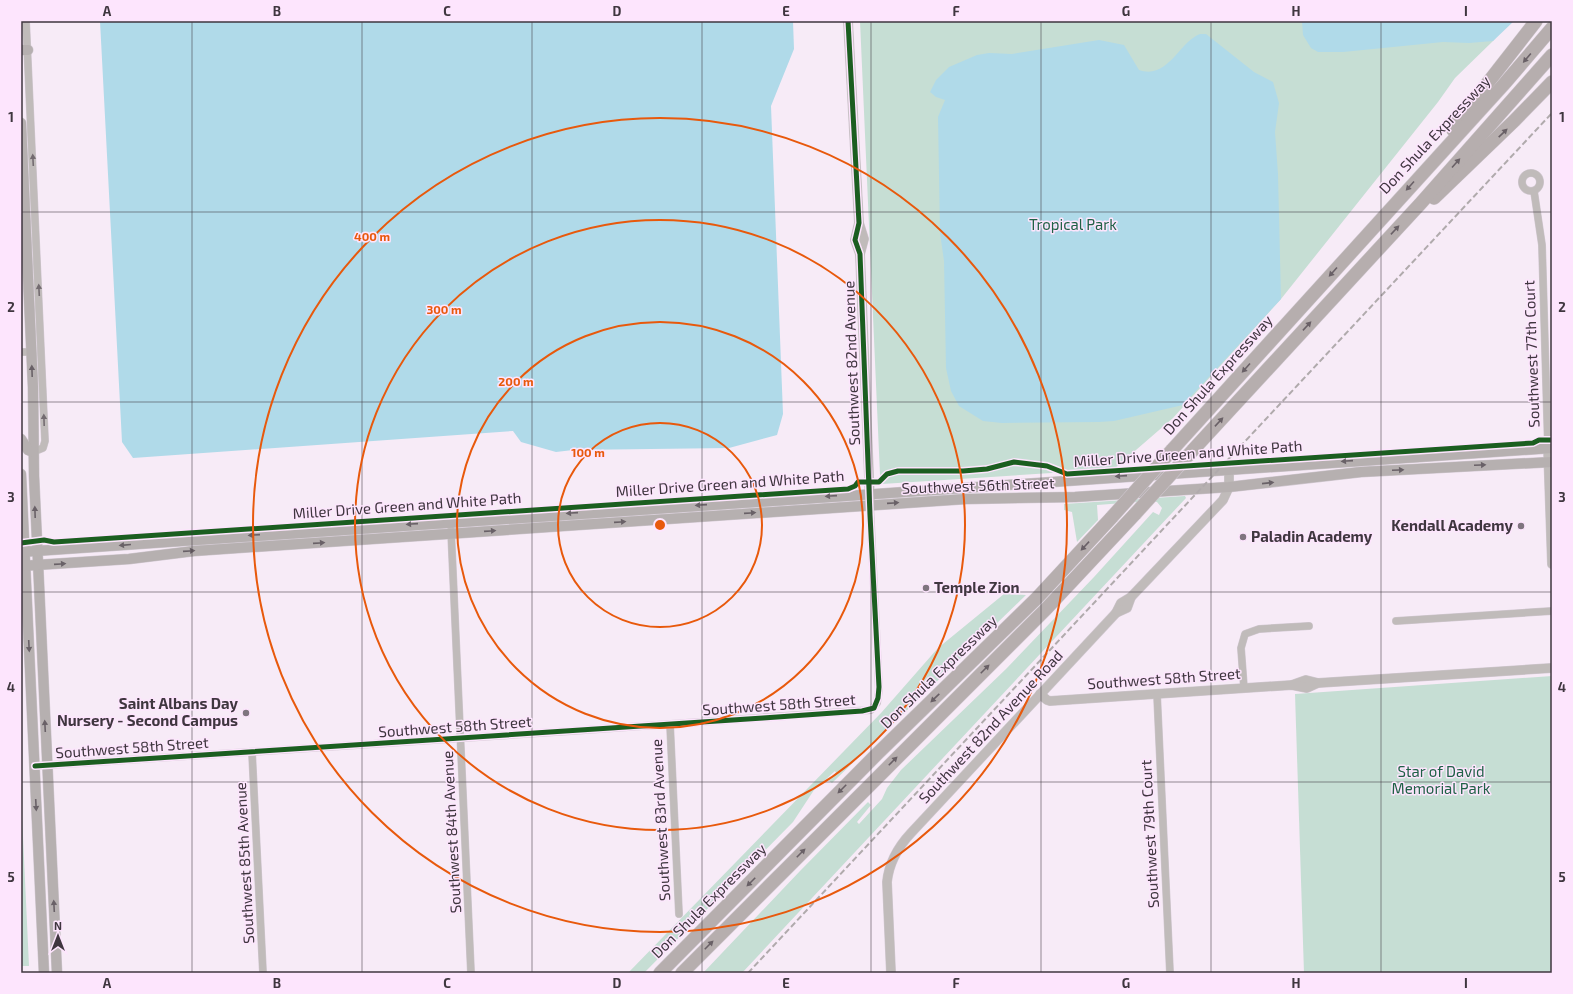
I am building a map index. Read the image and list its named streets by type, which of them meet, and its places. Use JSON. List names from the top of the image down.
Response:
{
  "streets": {
    "highway": ["Don Shula Expressway"],
    "main road": ["Southwest 56th Street"],
    "street": [
      "Southwest 77th Court",
      "Southwest 82nd Avenue",
      "Southwest 58th Street",
      "Southwest 82nd Avenue Road",
      "Southwest 83rd Avenue",
      "Southwest 84th Avenue",
      "Southwest 79th Court",
      "Southwest 85th Avenue"
    ],
    "cycle path": ["Miller Drive Green and White Path"]
  },
  "crossings": [
    ["Southwest 77th Court", "Southwest 56th Street"],
    ["Southwest 82nd Avenue", "Southwest 56th Street"],
    ["Southwest 82nd Avenue", "Southwest 58th Street"],
    ["Southwest 56th Street", "Southwest 82nd Avenue Road"],
    ["Southwest 56th Street", "Southwest 84th Avenue"],
    ["Southwest 58th Street", "Southwest 82nd Avenue Road"],
    ["Southwest 58th Street", "Southwest 83rd Avenue"],
    ["Southwest 58th Street", "Southwest 84th Avenue"],
    ["Southwest 58th Street", "Southwest 79th Court"],
    ["Southwest 58th Street", "Southwest 85th Avenue"]
  ],
  "parks": ["Tropical Park", "Star of David Memorial Park"],
  "places": [
    "Kendall Academy",
    "Paladin Academy",
    "Temple Zion",
    "Saint Albans Day Nursery - Second Campus"
  ],
  "north": "top",
  "grid": {
    "columns": [
      "A",
      "B",
      "C",
      "D",
      "E",
      "F",
      "G",
      "H",
      "I"
    ],
    "rows": [
      "1",
      "2",
      "3",
      "4",
      "5"
    ]
  },
  "rings": [
    "400 m",
    "300 m",
    "200 m",
    "100 m"
  ]
}
